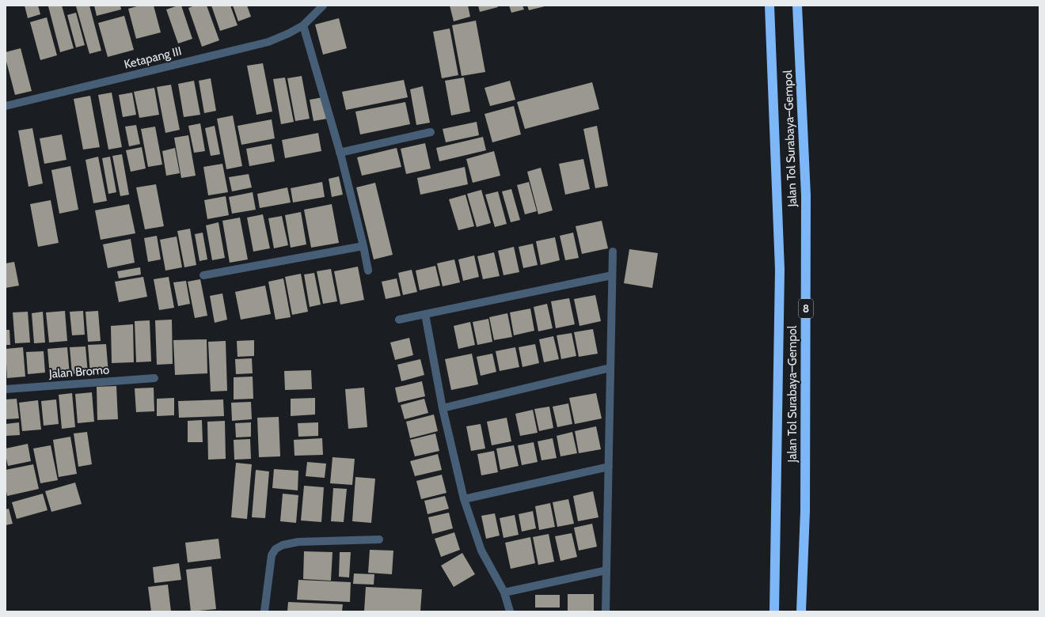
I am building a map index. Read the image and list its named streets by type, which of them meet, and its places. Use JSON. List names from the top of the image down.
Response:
{
  "streets": {
    "highway": ["Jalan Tol Surabaya–Gempol", "8"],
    "street": ["Ketapang III", "Jalan Bromo"]
  }
}
